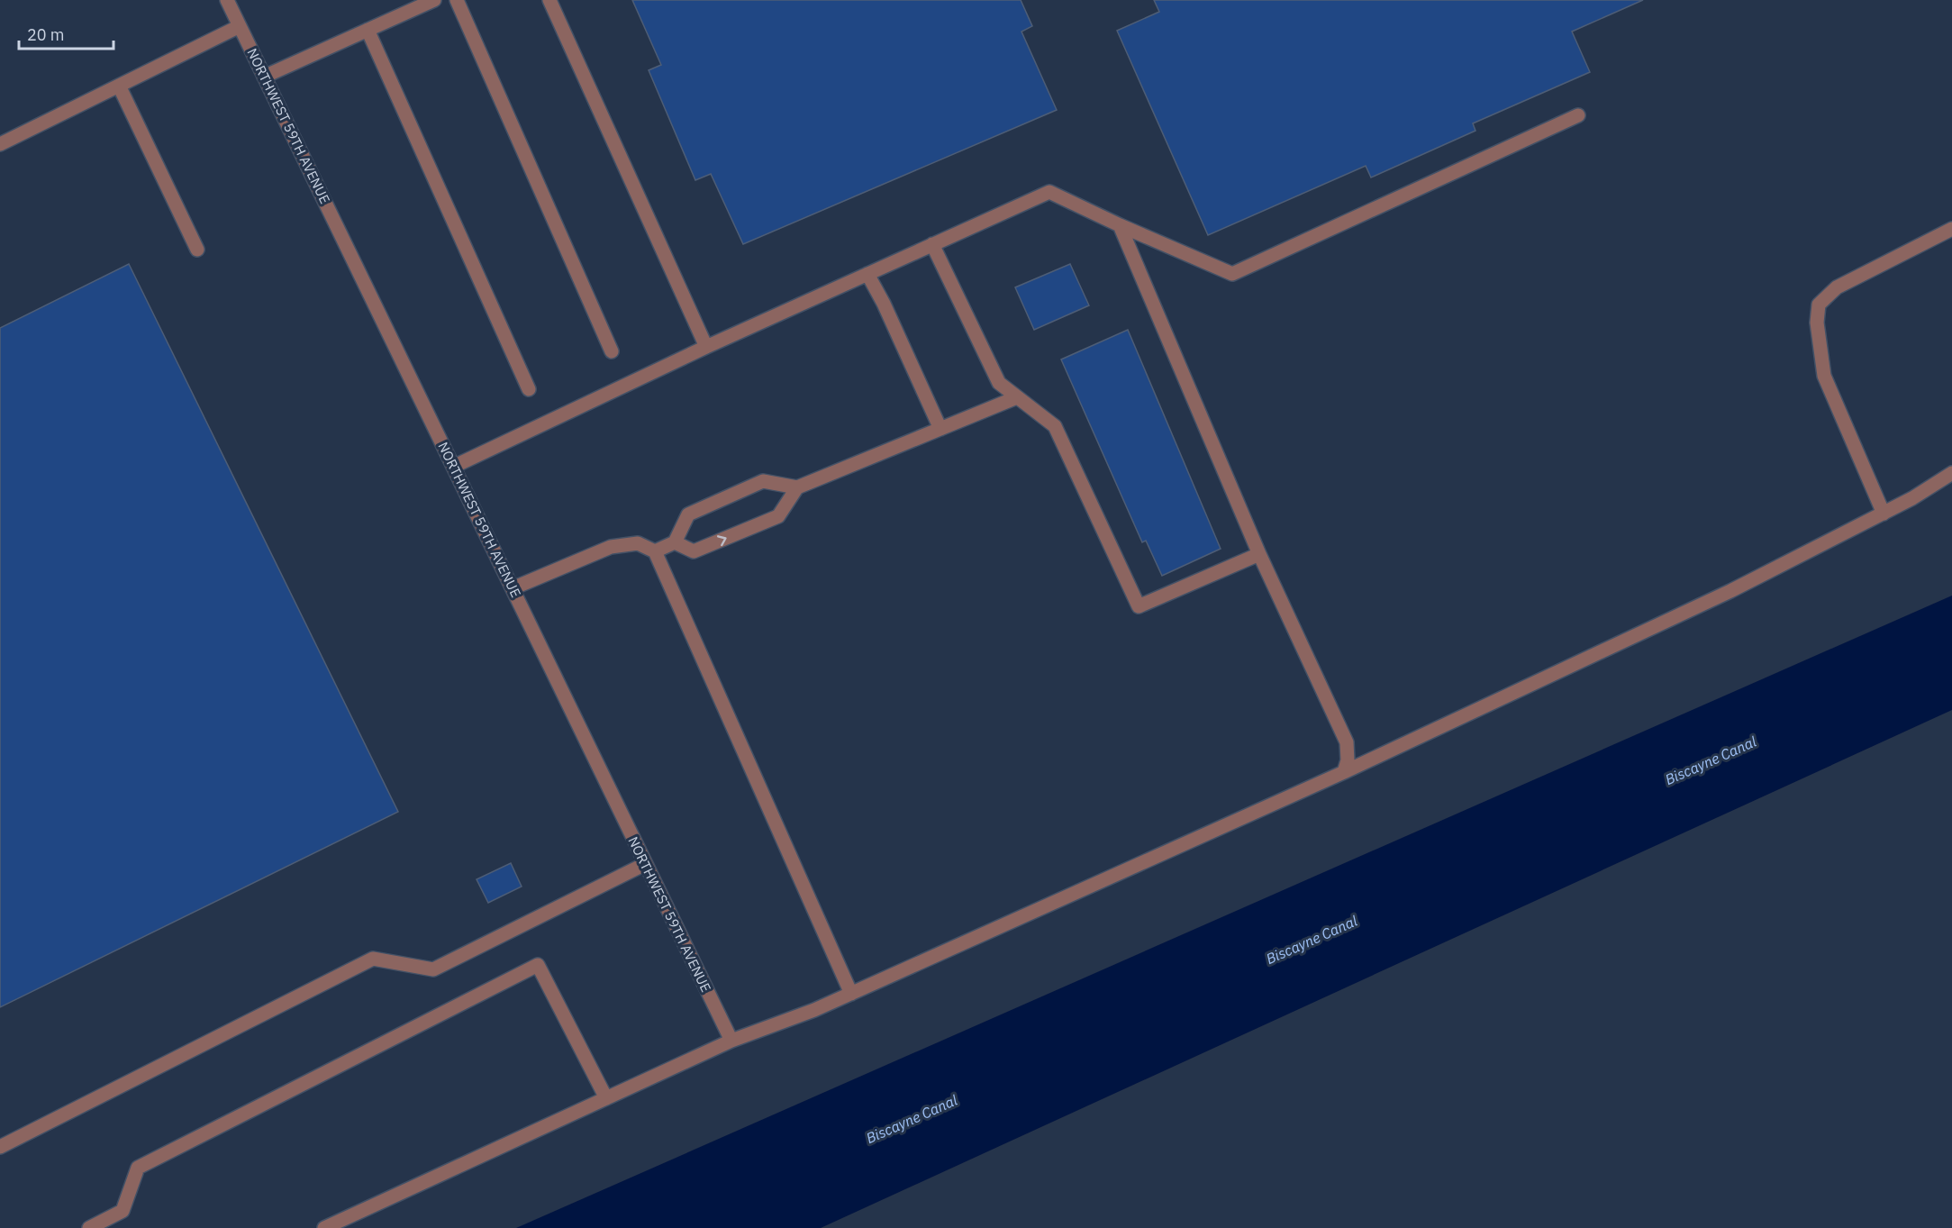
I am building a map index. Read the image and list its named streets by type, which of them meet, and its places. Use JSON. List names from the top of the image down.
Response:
{
  "streets": {
    "street": ["NORTHWEST 59TH AVENUE"]
  },
  "water": ["Biscayne Canal"],
  "scale_bar": "20 m"
}
